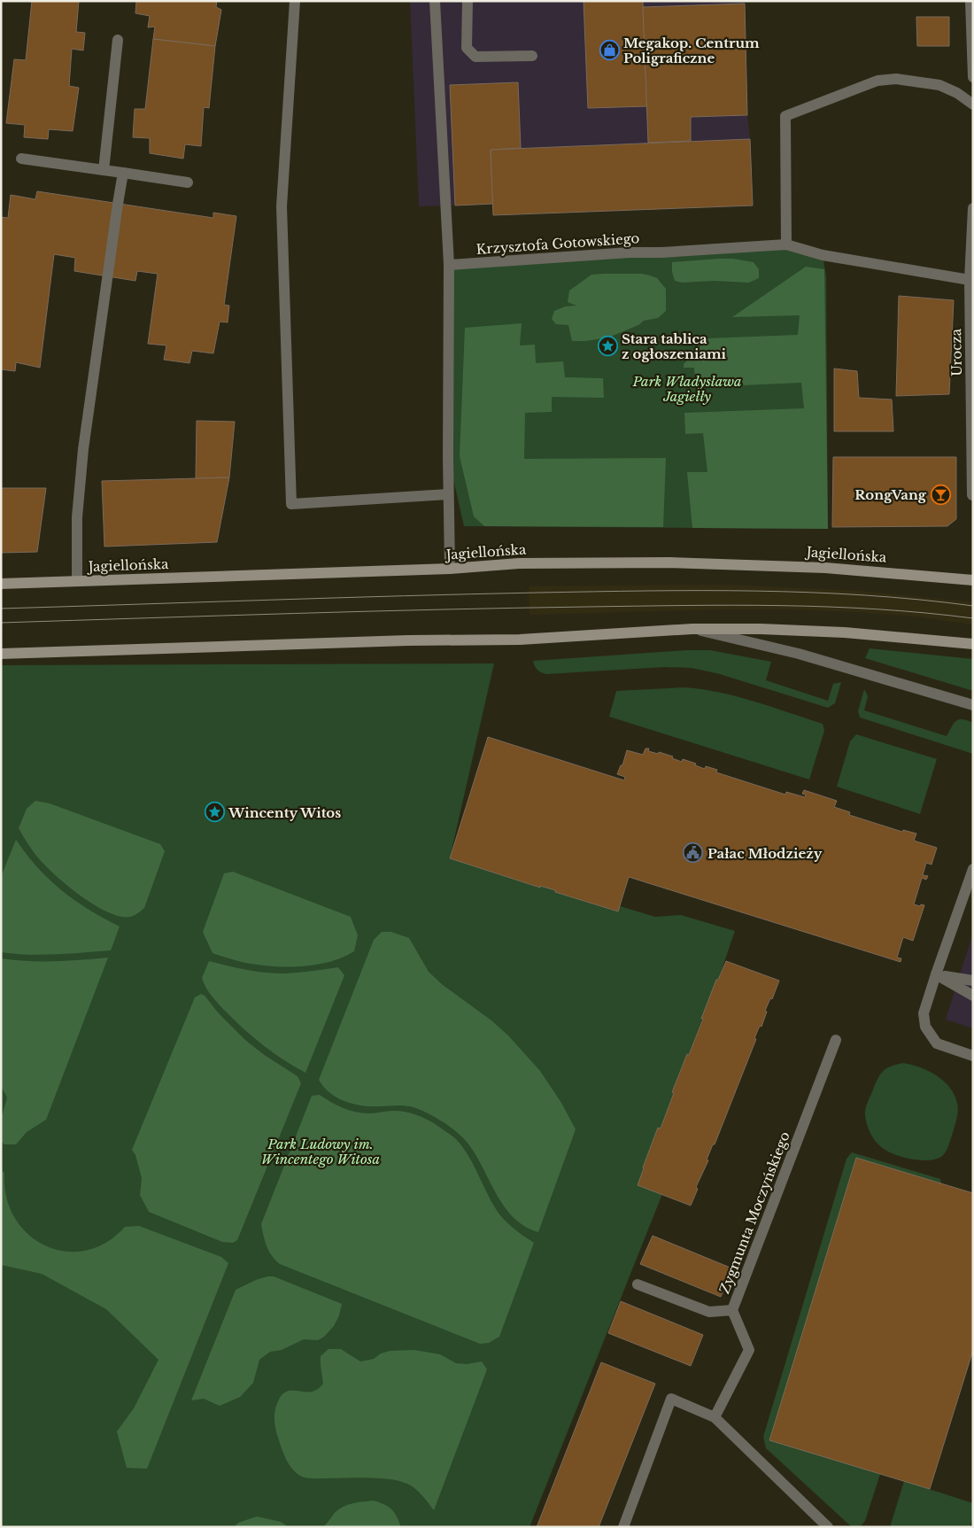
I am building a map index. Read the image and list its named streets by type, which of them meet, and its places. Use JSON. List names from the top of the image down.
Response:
{
  "streets": {
    "main road": ["Jagiellońska"],
    "street": ["Krzysztofa Gotowskiego", "Urocza", "Zygmunta Moczyńskiego"]
  },
  "crossings": [
    ["Krzysztofa Gotowskiego", "Urocza"]
  ],
  "parks": ["Park Władysława Jagiełły", "Park Ludowy im. Wincentego Witosa"],
  "places": {
    "shop": ["Megakop. Centrum Poligraficzne"],
    "place": ["Stara tablica z ogłoszeniami", "Wincenty Witos"],
    "bar": ["RongVang"],
    "public building": ["Pałac Młodzieży"]
  }
}
